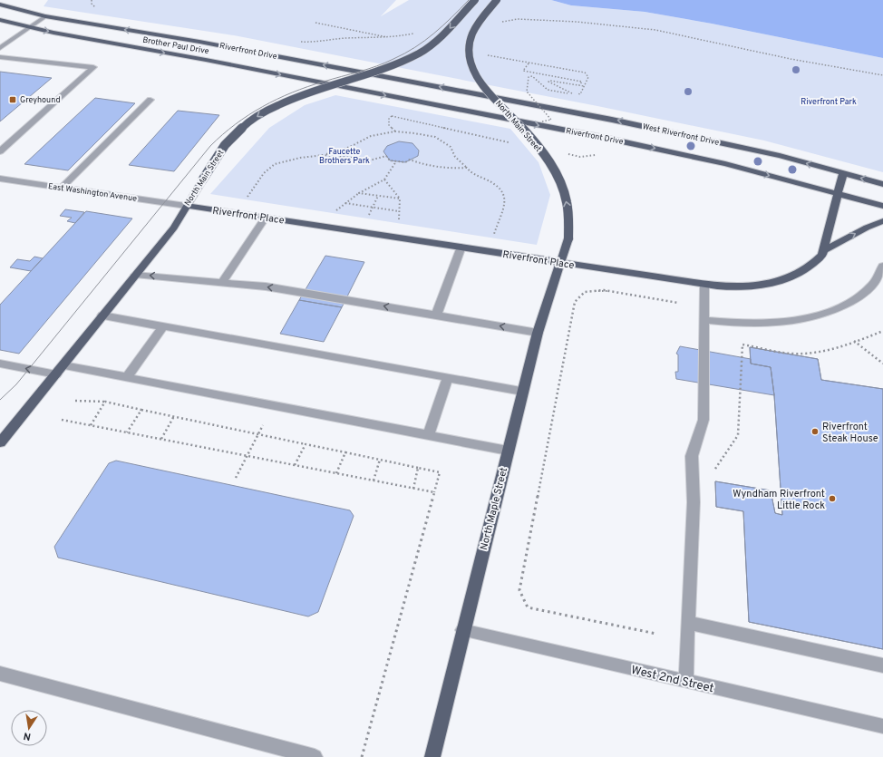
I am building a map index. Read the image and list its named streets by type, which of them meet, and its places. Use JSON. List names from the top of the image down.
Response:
{
  "streets": {
    "main road": [
      "Brother Paul Drive",
      "Riverfront Drive",
      "North Main Street",
      "West Riverfront Drive",
      "Riverfront Place",
      "North Maple Street"
    ],
    "street": ["East Washington Avenue", "West 2nd Street"]
  },
  "crossings": [
    ["Brother Paul Drive", "Riverfront Drive"],
    ["Riverfront Drive", "West Riverfront Drive"],
    ["Riverfront Drive", "Riverfront Place"],
    ["North Main Street", "East Washington Avenue"],
    ["North Main Street", "Riverfront Place"],
    ["North Main Street", "North Maple Street"],
    ["East Washington Avenue", "Riverfront Place"],
    ["Riverfront Place", "North Maple Street"],
    ["North Maple Street", "West 2nd Street"]
  ],
  "one_way": ["Brother Paul Drive", "West Riverfront Drive"],
  "parks": ["Riverfront Park", "Faucette Brothers Park"],
  "places": {
    "transit": ["Greyhound"],
    "other": ["Riverfront Steak House", "Wyndham Riverfront Little Rock"]
  },
  "north": "bottom"
}
